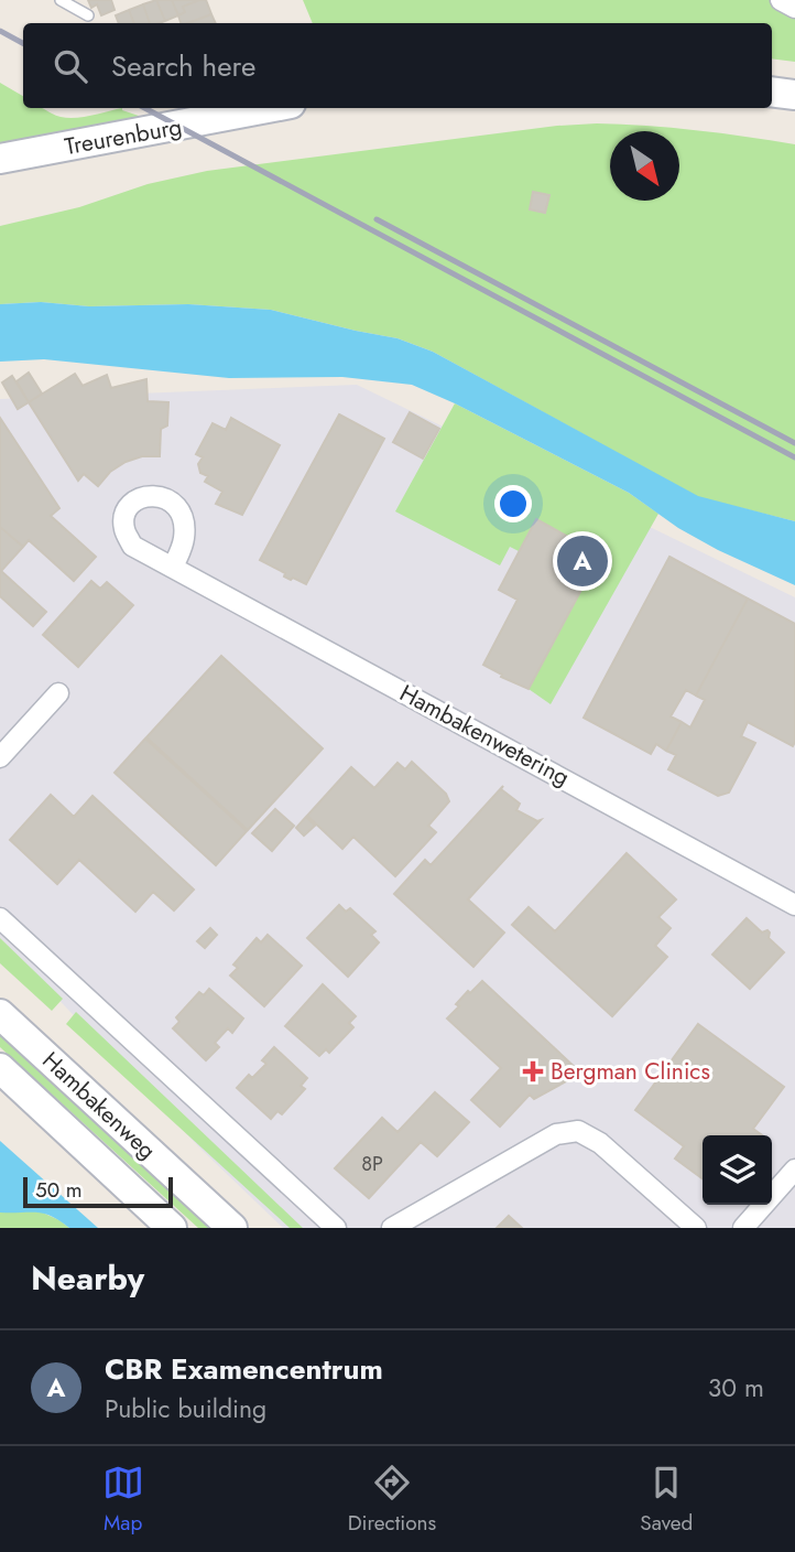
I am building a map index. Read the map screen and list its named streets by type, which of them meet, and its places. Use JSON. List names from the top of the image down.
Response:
{
  "streets": {
    "main road": ["Treurenburg", "Hambakenweg"],
    "street": ["Hambakenwetering"]
  },
  "places": {
    "health": ["Bergman Clinics"]
  },
  "house_numbers": ["8P"],
  "scale_bar": "50 m",
  "north": "bottom right",
  "page": {
    "search": "Search here",
    "pins": "A",
    "scale": "50 m",
    "heading": "Nearby",
    "list": [
      {
        "mark": "A",
        "name": "CBR Examencentrum",
        "note": "Public building",
        "value": "30 m"
      }
    ],
    "nav": ["Map", "Directions", "Saved"]
  }
}
